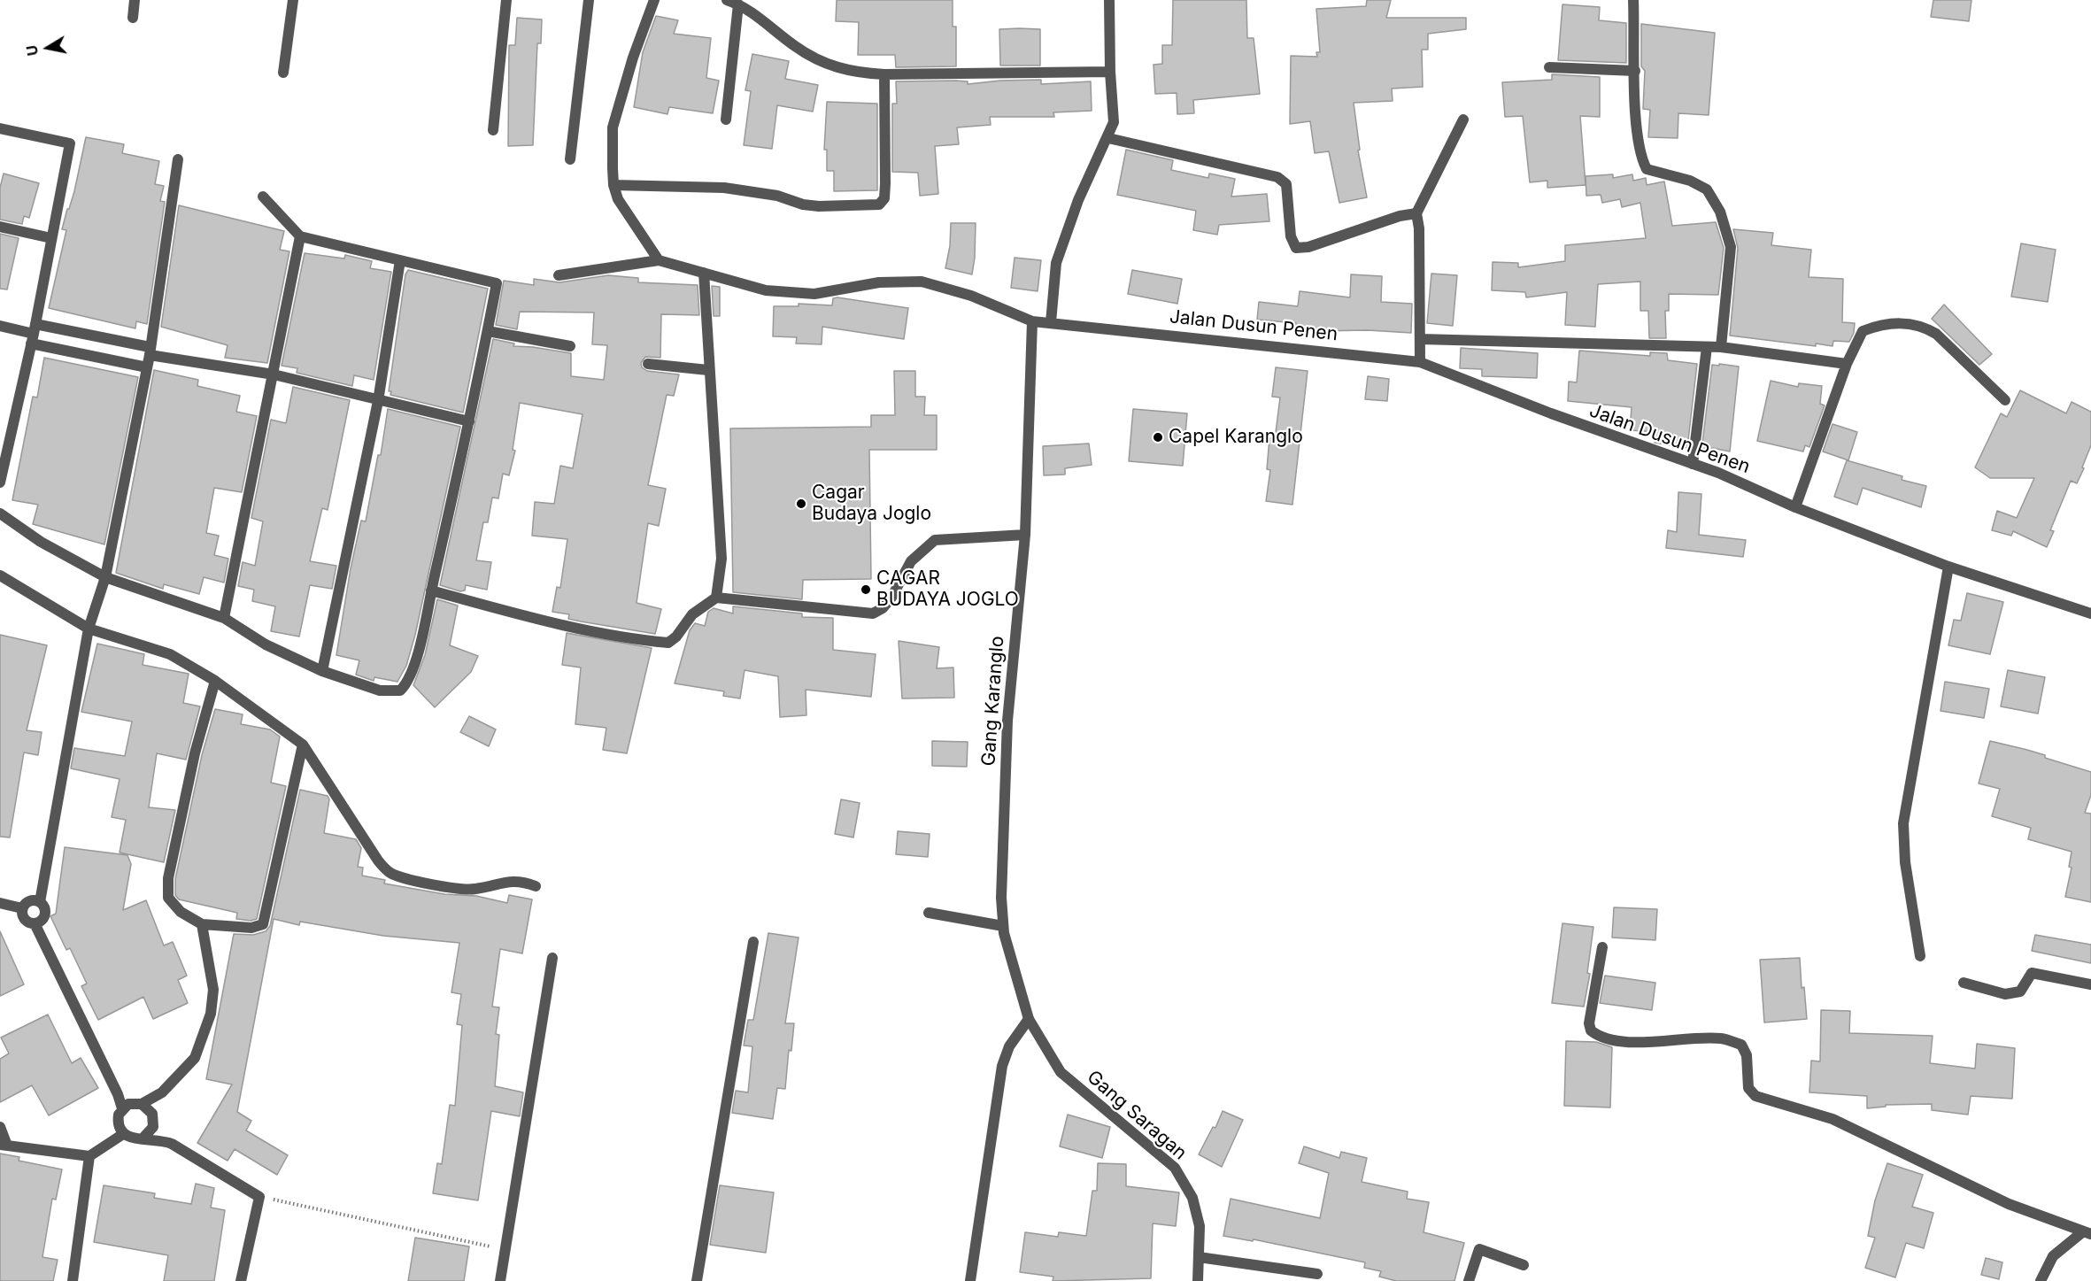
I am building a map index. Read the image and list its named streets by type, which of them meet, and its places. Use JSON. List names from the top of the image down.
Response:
{
  "streets": {
    "street": ["Jalan Dusun Penen", "Gang Karanglo", "Gang Saragan"]
  },
  "crossings": [
    ["Jalan Dusun Penen", "Gang Karanglo"],
    ["Gang Karanglo", "Gang Saragan"]
  ],
  "places": ["Capel Karanglo", "Cagar Budaya Joglo", "CAGAR BUDAYA JOGLO"],
  "north": "left"
}
